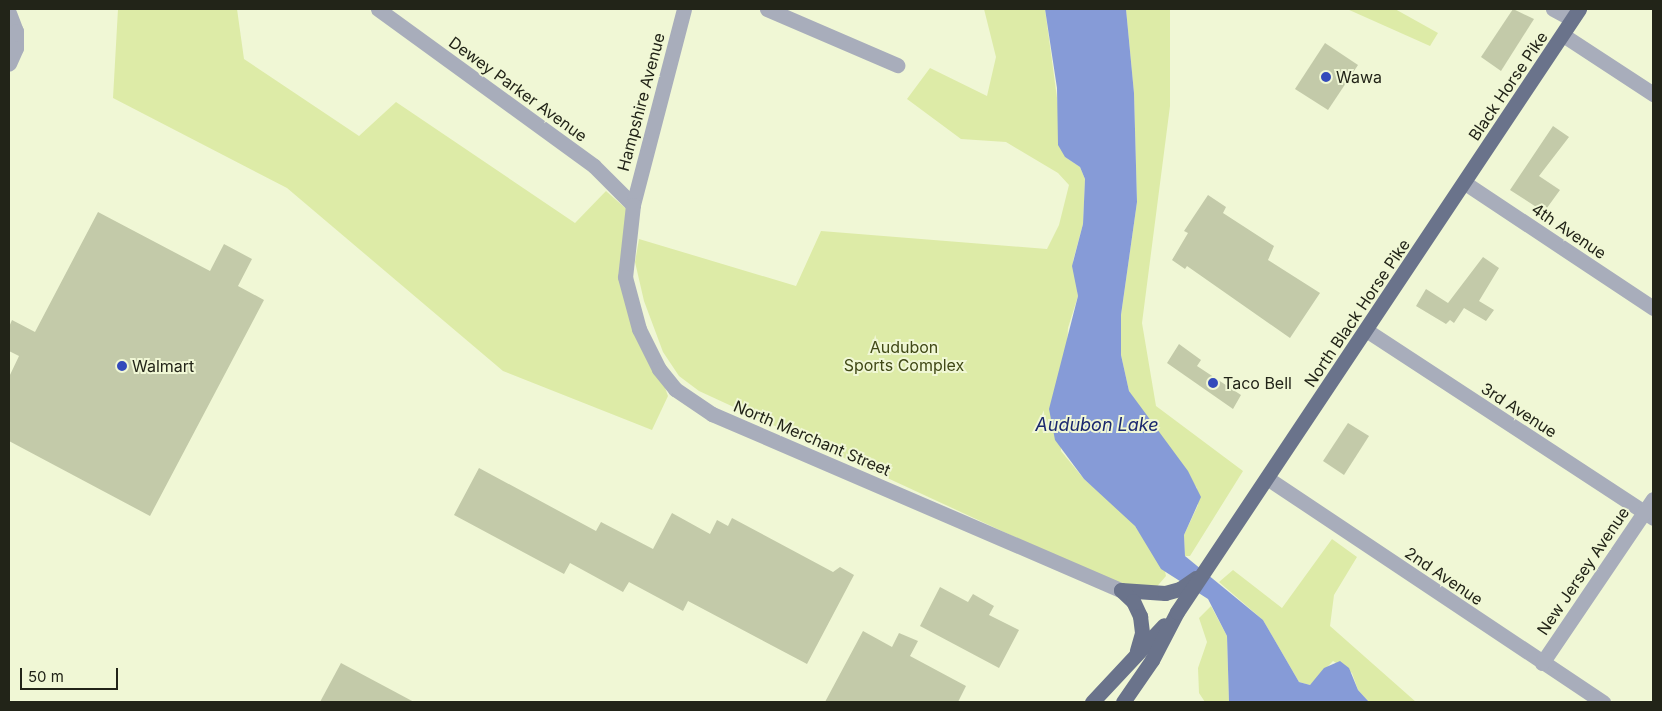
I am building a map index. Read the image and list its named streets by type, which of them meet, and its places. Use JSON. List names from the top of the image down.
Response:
{
  "streets": {
    "main road": ["Black Horse Pike", "North Black Horse Pike"],
    "street": [
      "Dewey Parker Avenue",
      "Hampshire Avenue",
      "4th Avenue",
      "3rd Avenue",
      "North Merchant Street",
      "New Jersey Avenue",
      "2nd Avenue"
    ]
  },
  "crossings": [
    ["Black Horse Pike", "4th Avenue"],
    ["Black Horse Pike", "North Black Horse Pike"],
    ["Dewey Parker Avenue", "Hampshire Avenue"],
    ["Dewey Parker Avenue", "North Merchant Street"],
    ["Hampshire Avenue", "North Merchant Street"],
    ["4th Avenue", "North Black Horse Pike"],
    ["North Black Horse Pike", "3rd Avenue"],
    ["North Black Horse Pike", "2nd Avenue"],
    ["3rd Avenue", "New Jersey Avenue"],
    ["New Jersey Avenue", "2nd Avenue"]
  ],
  "water": ["Audubon Lake"],
  "parks": ["Audubon Sports Complex"],
  "places": ["Wawa", "Walmart", "Taco Bell"],
  "scale_bar": "50 m"
}
